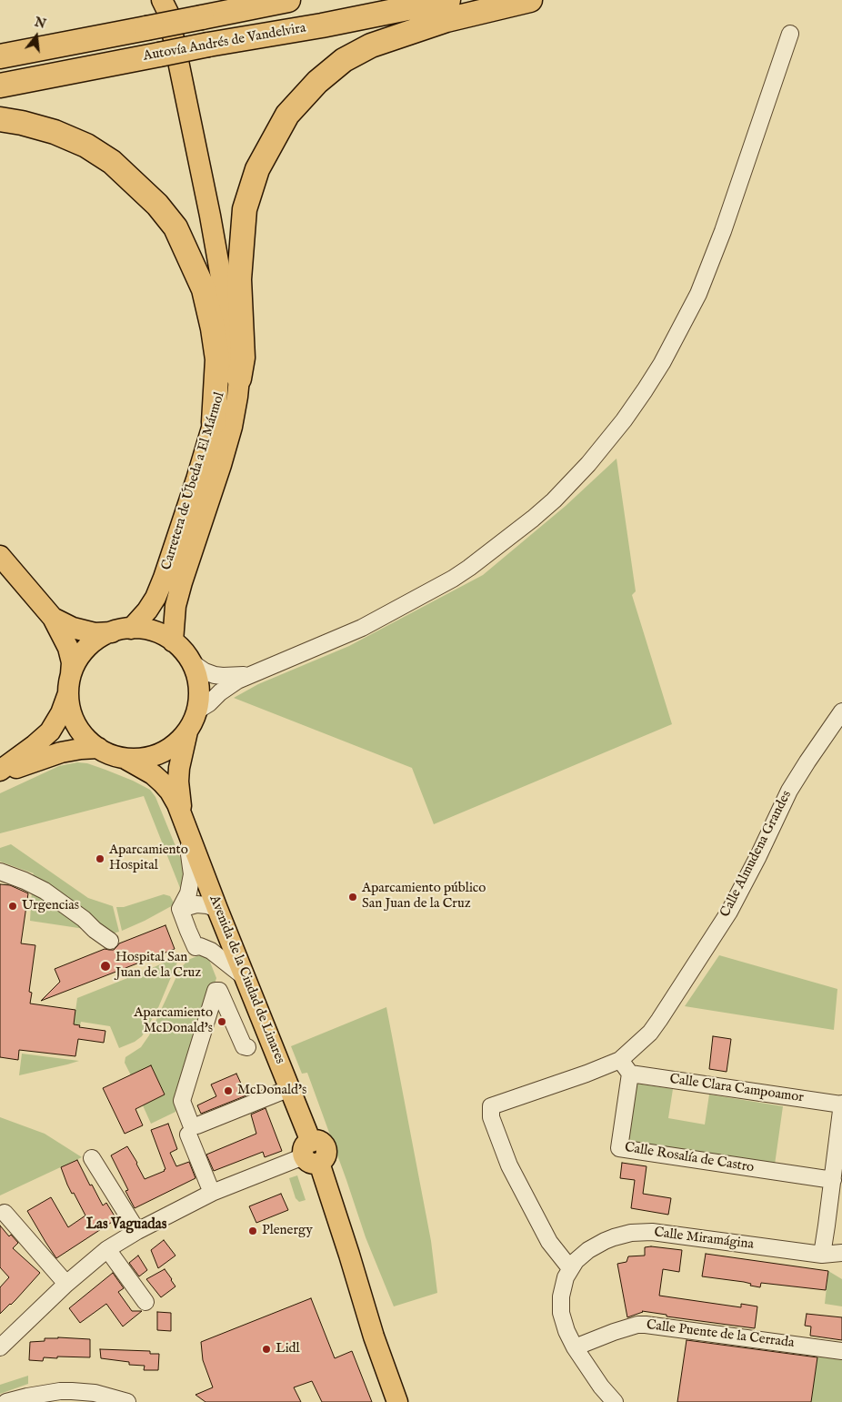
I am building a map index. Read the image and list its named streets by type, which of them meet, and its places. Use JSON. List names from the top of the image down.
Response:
{
  "streets": {
    "highway": ["Autovía Andrés de Vandelvira"],
    "main road": ["Carretera de Úbeda a El Mármol", "Avenida de la Ciudad de Linares"],
    "street": [
      "Calle Almudena Grandes",
      "Calle Clara Campoamor",
      "Calle Rosalía de Castro",
      "Calle Miramágina",
      "Calle Puente de la Cerrada"
    ]
  },
  "crossings": [
    ["Carretera de Úbeda a El Mármol", "Avenida de la Ciudad de Linares"],
    ["Calle Almudena Grandes", "Calle Miramágina"],
    ["Calle Clara Campoamor", "Calle Rosalía de Castro"],
    ["Calle Miramágina", "Calle Puente de la Cerrada"]
  ],
  "districts": ["Las Vaguadas"],
  "places": [
    "Aparcamiento Hospital",
    "Aparcamiento público San Juan de la Cruz",
    "Urgencias",
    "Hospital San Juan de la Cruz",
    "Aparcamiento McDonald's",
    "McDonald's",
    "Plenergy",
    "Lidl"
  ],
  "north": "top"
}
